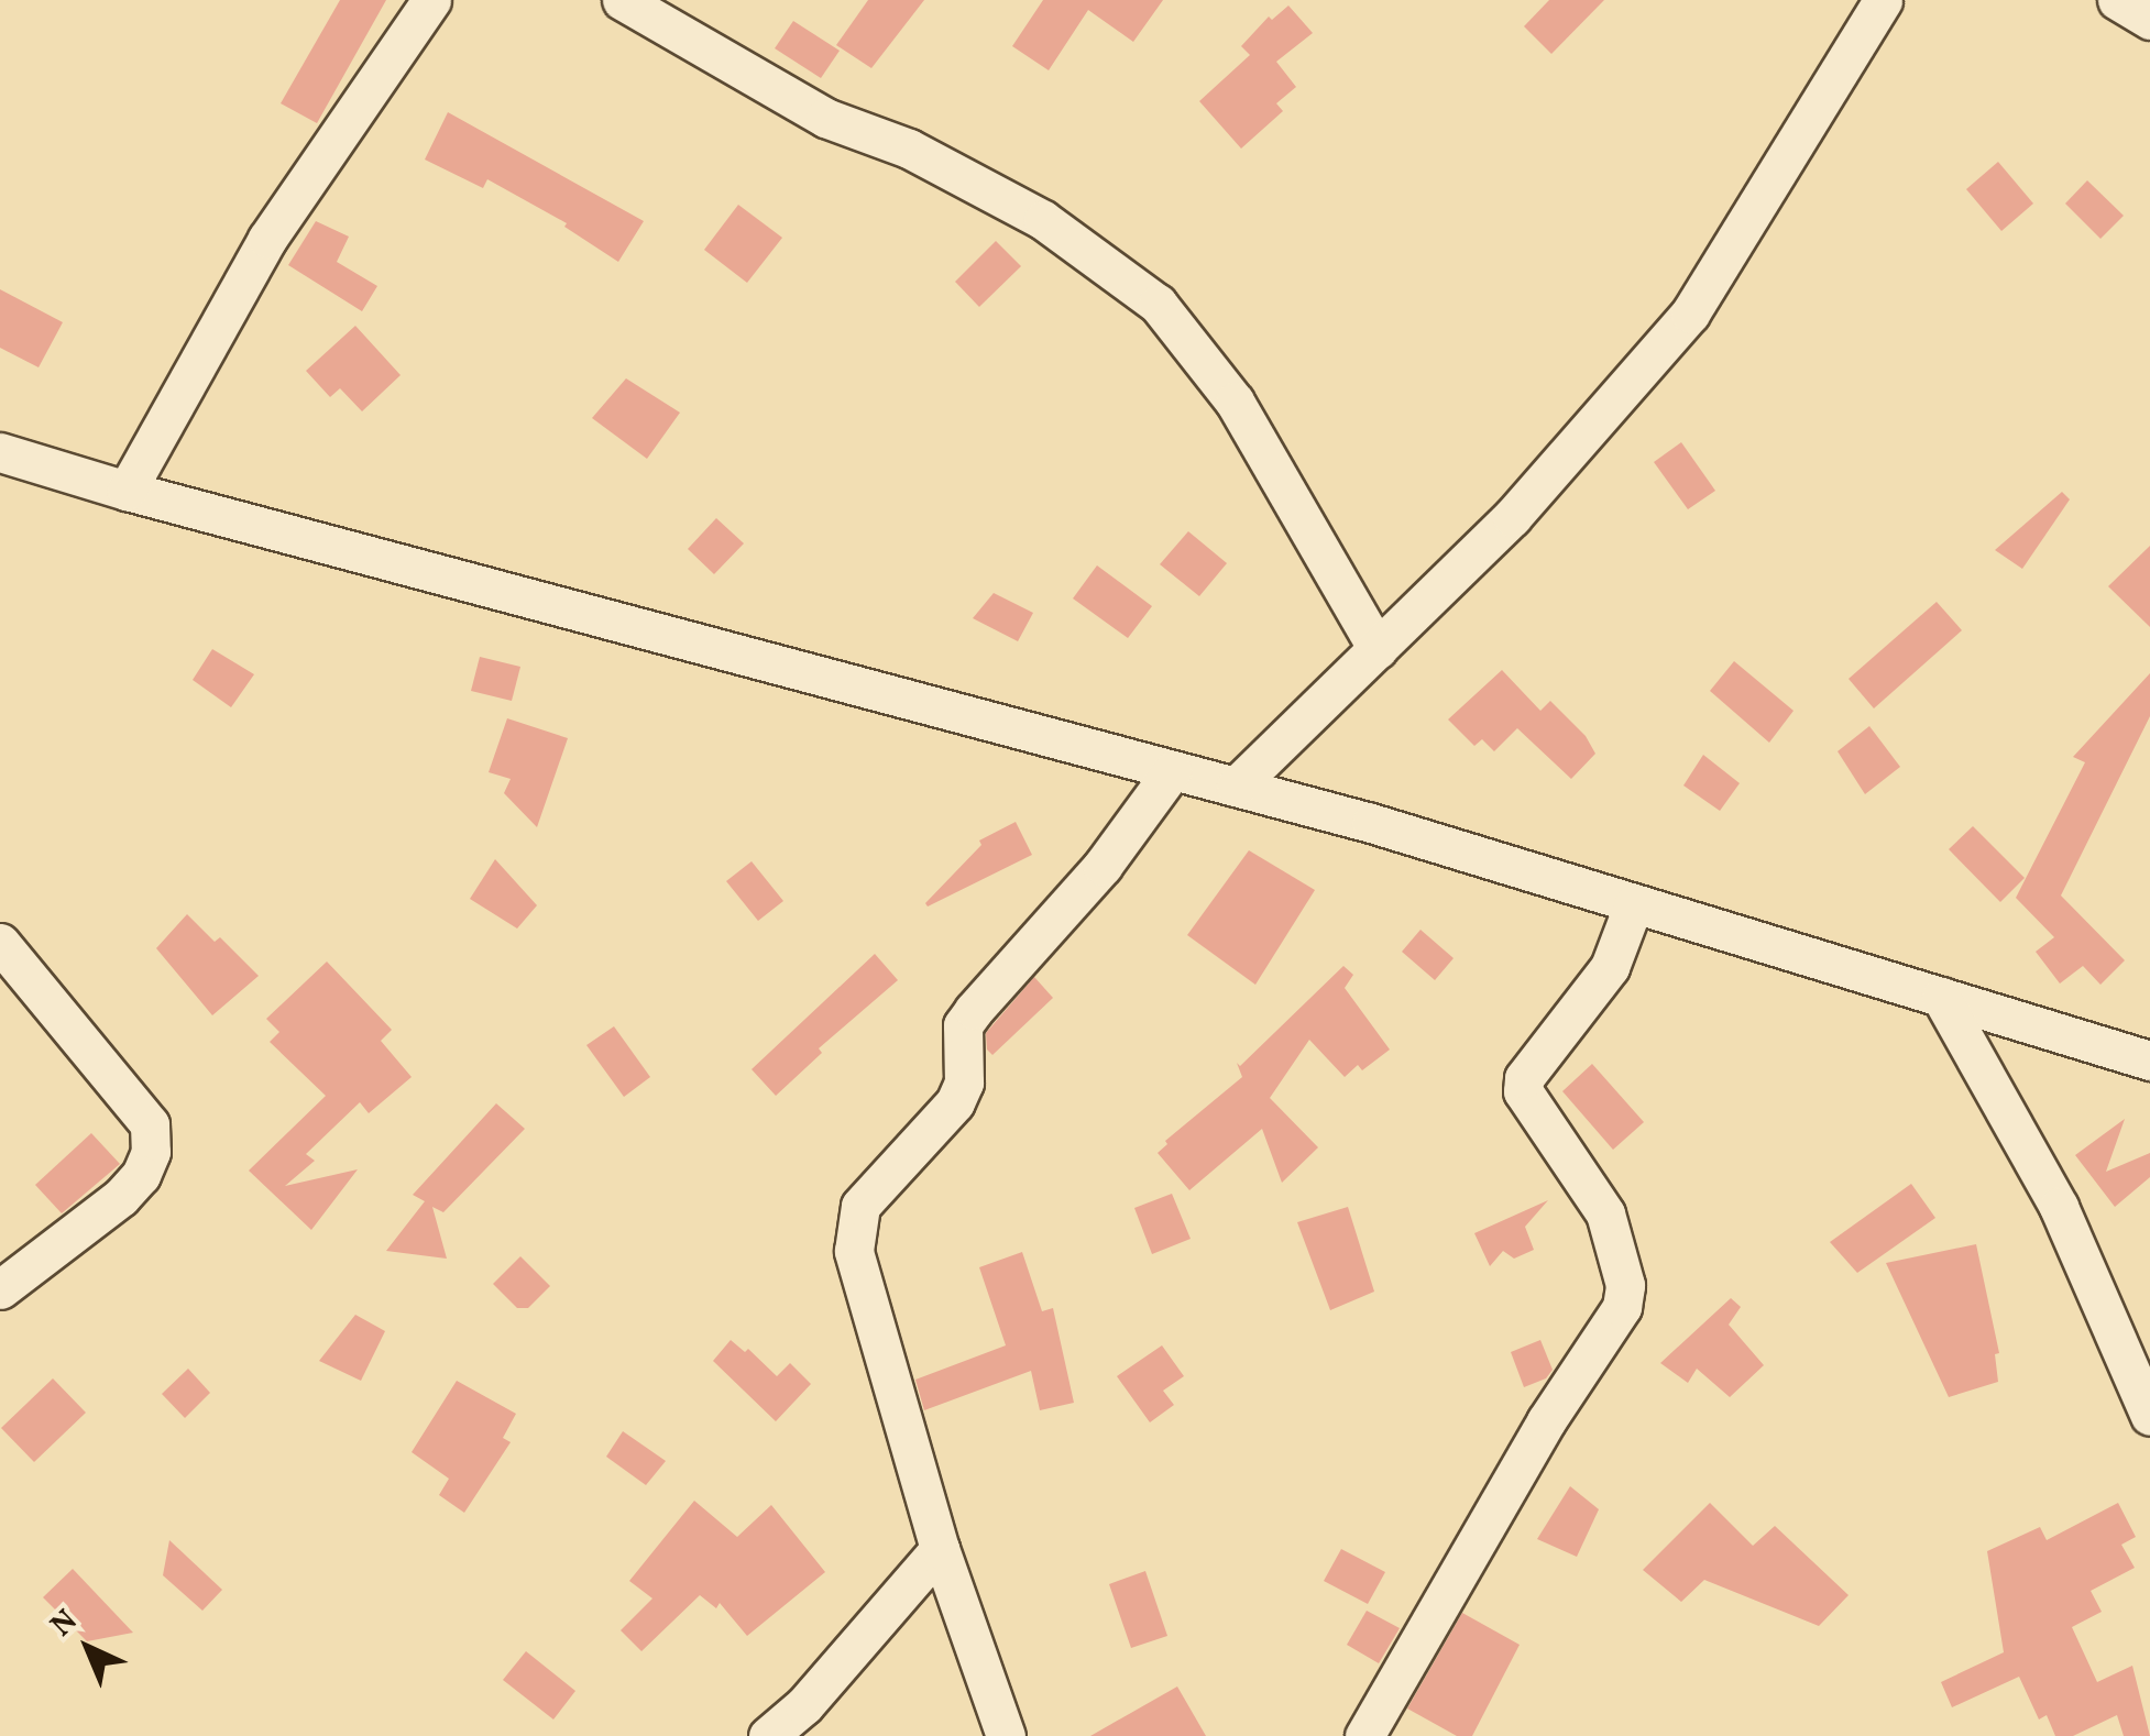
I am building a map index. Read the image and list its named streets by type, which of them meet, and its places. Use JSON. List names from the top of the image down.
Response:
{
  "north": "top left"
}
